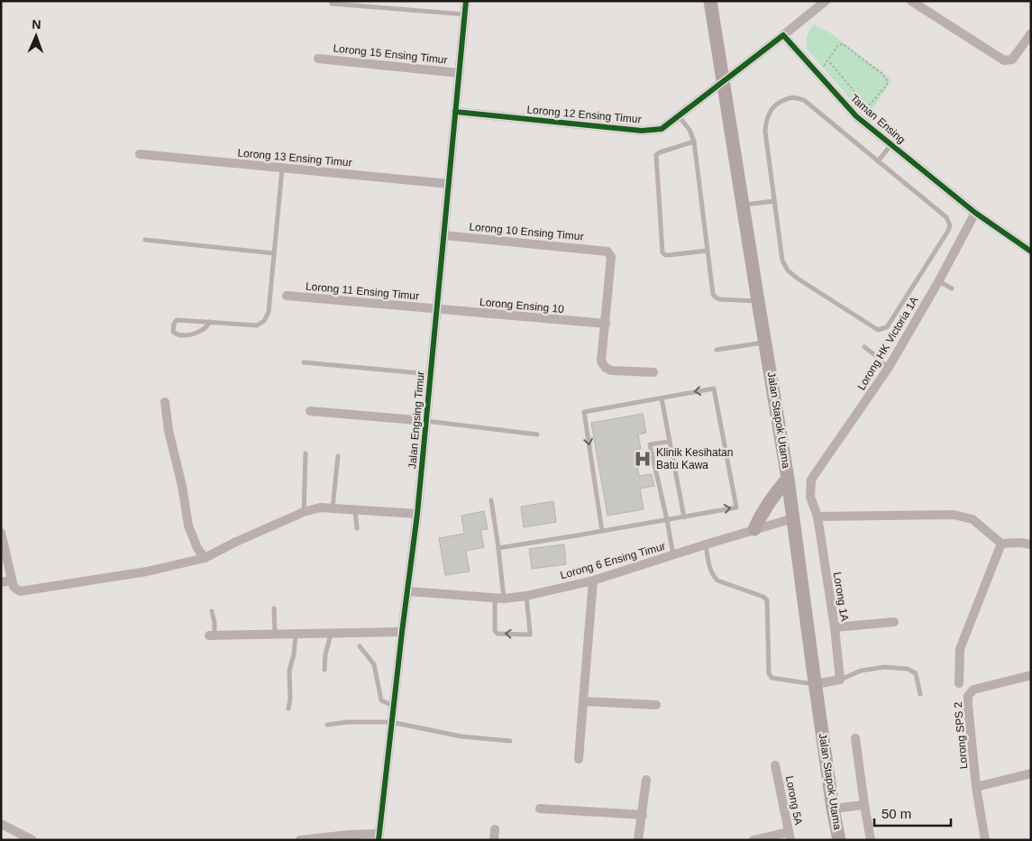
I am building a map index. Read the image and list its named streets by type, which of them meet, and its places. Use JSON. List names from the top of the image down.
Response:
{
  "streets": {
    "main road": ["Jalan Stapok Utama"],
    "street": [
      "Lorong 15 Ensing Timur",
      "Lorong 12 Ensing Timur",
      "Taman Ensing",
      "Lorong 13 Ensing Timur",
      "Lorong 10 Ensing Timur",
      "Lorong 11 Ensing Timur",
      "Lorong Ensing 10",
      "Lorong HK Victoria 1A",
      "Jalan Engsing Timur",
      "Lorong 6 Ensing Timur",
      "Lorong 1A",
      "Lorong SPS 2",
      "Lorong 5A"
    ]
  },
  "crossings": [
    ["Lorong 15 Ensing Timur", "Jalan Engsing Timur"],
    ["Lorong 12 Ensing Timur", "Jalan Engsing Timur"],
    ["Lorong 12 Ensing Timur", "Jalan Stapok Utama"],
    ["Taman Ensing", "Lorong HK Victoria 1A"],
    ["Lorong 13 Ensing Timur", "Jalan Engsing Timur"],
    ["Lorong 10 Ensing Timur", "Lorong Ensing 10"],
    ["Lorong 10 Ensing Timur", "Jalan Engsing Timur"],
    ["Lorong 11 Ensing Timur", "Lorong Ensing 10"],
    ["Lorong 11 Ensing Timur", "Jalan Engsing Timur"],
    ["Lorong Ensing 10", "Jalan Engsing Timur"],
    ["Lorong HK Victoria 1A", "Lorong 1A"],
    ["Jalan Engsing Timur", "Lorong 6 Ensing Timur"],
    ["Jalan Stapok Utama", "Lorong 6 Ensing Timur"]
  ],
  "places": {
    "hospital": ["Klinik Kesihatan Batu Kawa"]
  },
  "scale_bar": "50 m",
  "north": "top"
}
